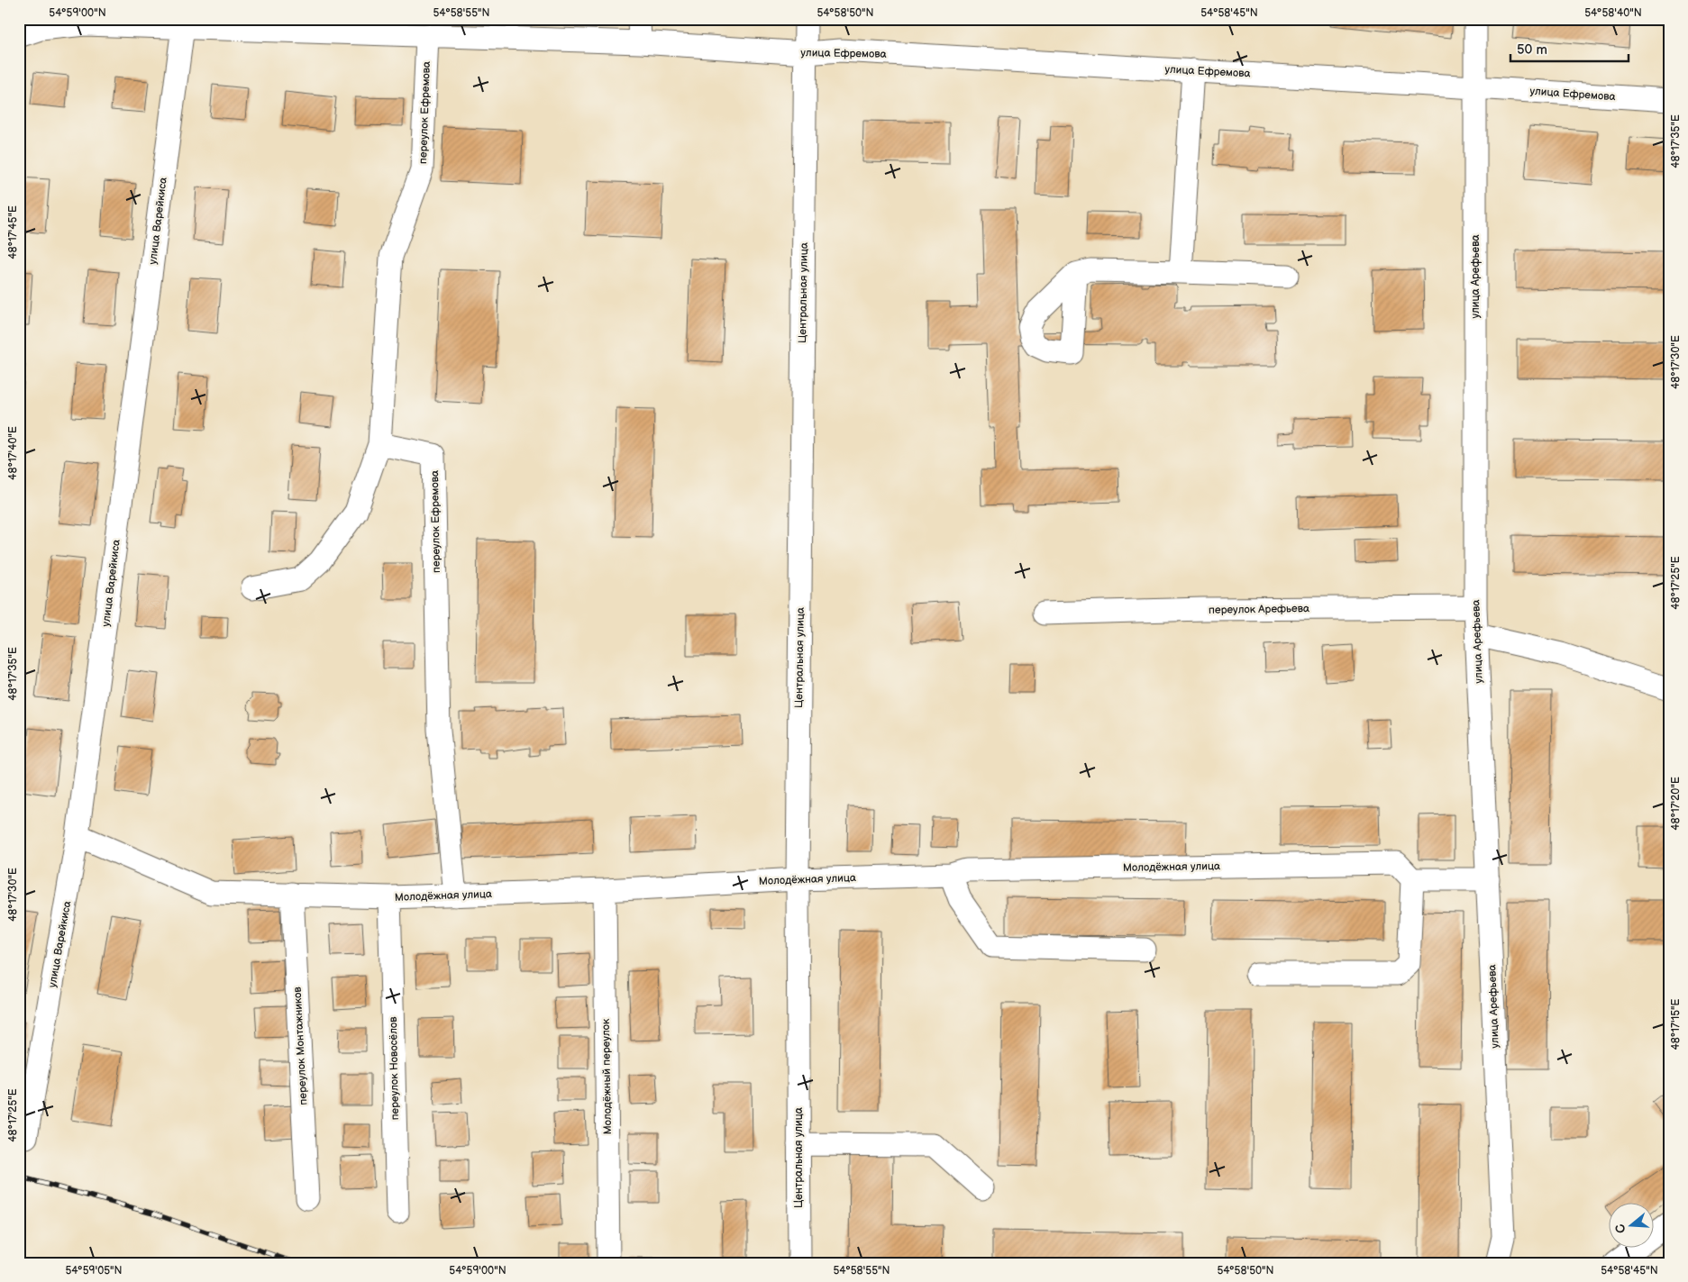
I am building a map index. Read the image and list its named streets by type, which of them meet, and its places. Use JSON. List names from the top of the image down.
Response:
{
  "streets": {
    "street": [
      "улица Ефремова",
      "переулок Ефремова",
      "улица Варейкиса",
      "улица Арефьева",
      "Центральная улица",
      "переулок Арефьева",
      "Молодёжная улица",
      "переулок Монтажников",
      "переулок Новосёлов",
      "Молодёжный переулок"
    ]
  },
  "crossings": [
    ["улица Ефремова", "переулок Ефремова"],
    ["улица Ефремова", "улица Варейкиса"],
    ["улица Ефремова", "улица Арефьева"],
    ["улица Ефремова", "Центральная улица"],
    ["переулок Ефремова", "Молодёжная улица"],
    ["улица Варейкиса", "Молодёжная улица"],
    ["улица Арефьева", "переулок Арефьева"],
    ["Центральная улица", "Молодёжная улица"],
    ["Молодёжная улица", "переулок Монтажников"],
    ["Молодёжная улица", "переулок Новосёлов"],
    ["Молодёжная улица", "Молодёжный переулок"]
  ],
  "scale_bar": "50 m",
  "north": "left",
  "coordinates": [
    "54°59'00\"N",
    "54°58'55\"N",
    "54°58'50\"N",
    "54°58'45\"N",
    "54°58'40\"N",
    "48°17'35\"E",
    "48°17'45\"E",
    "48°17'30\"E",
    "48°17'40\"E",
    "48°17'25\"E",
    "48°17'20\"E",
    "48°17'15\"E",
    "54°59'05\"N"
  ]
}
